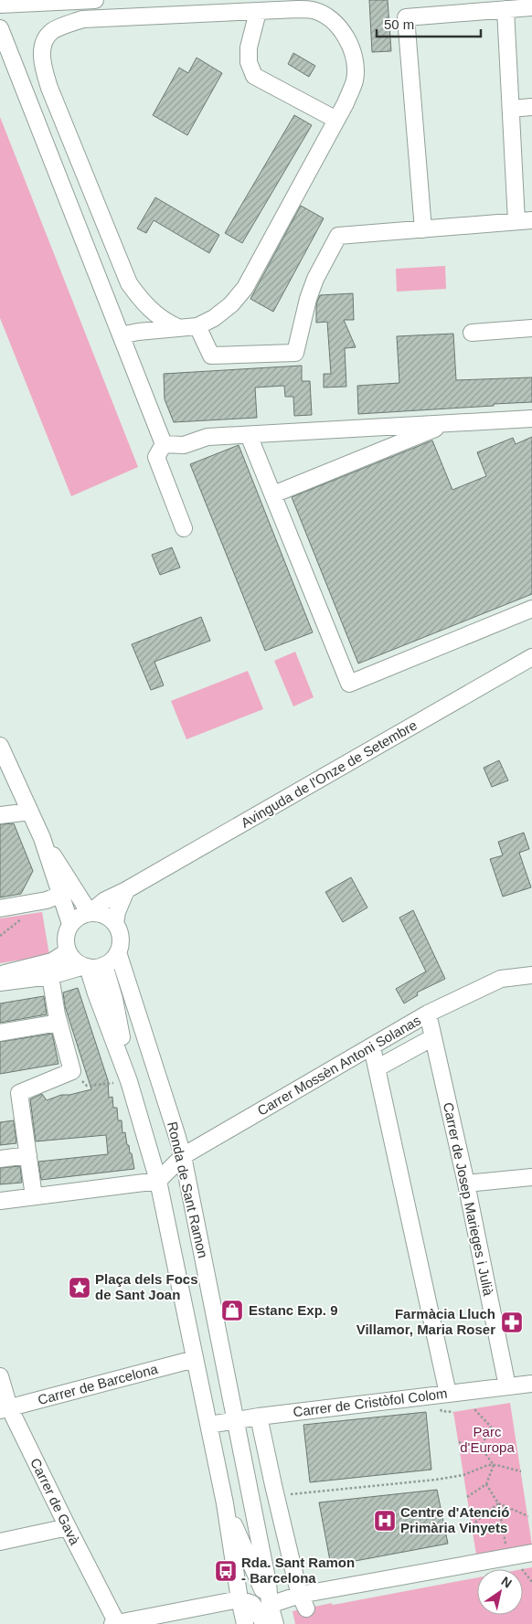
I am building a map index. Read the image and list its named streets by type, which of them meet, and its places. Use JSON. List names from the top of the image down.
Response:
{
  "streets": {
    "street": [
      "Avinguda de l'Onze de Setembre",
      "Carrer Mossèn Antoni Solanas",
      "Ronda de Sant Ramon",
      "Carrer de Josep Marieges i Julià",
      "Carrer de Barcelona",
      "Carrer de Cristòfol Colom",
      "Carrer de Gavà"
    ]
  },
  "crossings": [
    ["Avinguda de l'Onze de Setembre", "Ronda de Sant Ramon"],
    ["Carrer Mossèn Antoni Solanas", "Ronda de Sant Ramon"],
    ["Carrer Mossèn Antoni Solanas", "Carrer de Josep Marieges i Julià"],
    ["Ronda de Sant Ramon", "Carrer de Barcelona"],
    ["Ronda de Sant Ramon", "Carrer de Cristòfol Colom"],
    ["Carrer de Josep Marieges i Julià", "Carrer de Cristòfol Colom"],
    ["Carrer de Barcelona", "Carrer de Gavà"]
  ],
  "parks": ["Parc d'Europa"],
  "places": {
    "place": ["Plaça dels Focs de Sant Joan"],
    "shop": ["Estanc Exp. 9"],
    "pharmacy": ["Farmàcia Lluch Villamor, Maria Roser"],
    "hospital": ["Centre d'Atenció Primària Vinyets"],
    "bus stop": ["Rda. Sant Ramon - Barcelona"]
  },
  "scale_bar": "50 m",
  "north": "top right"
}
